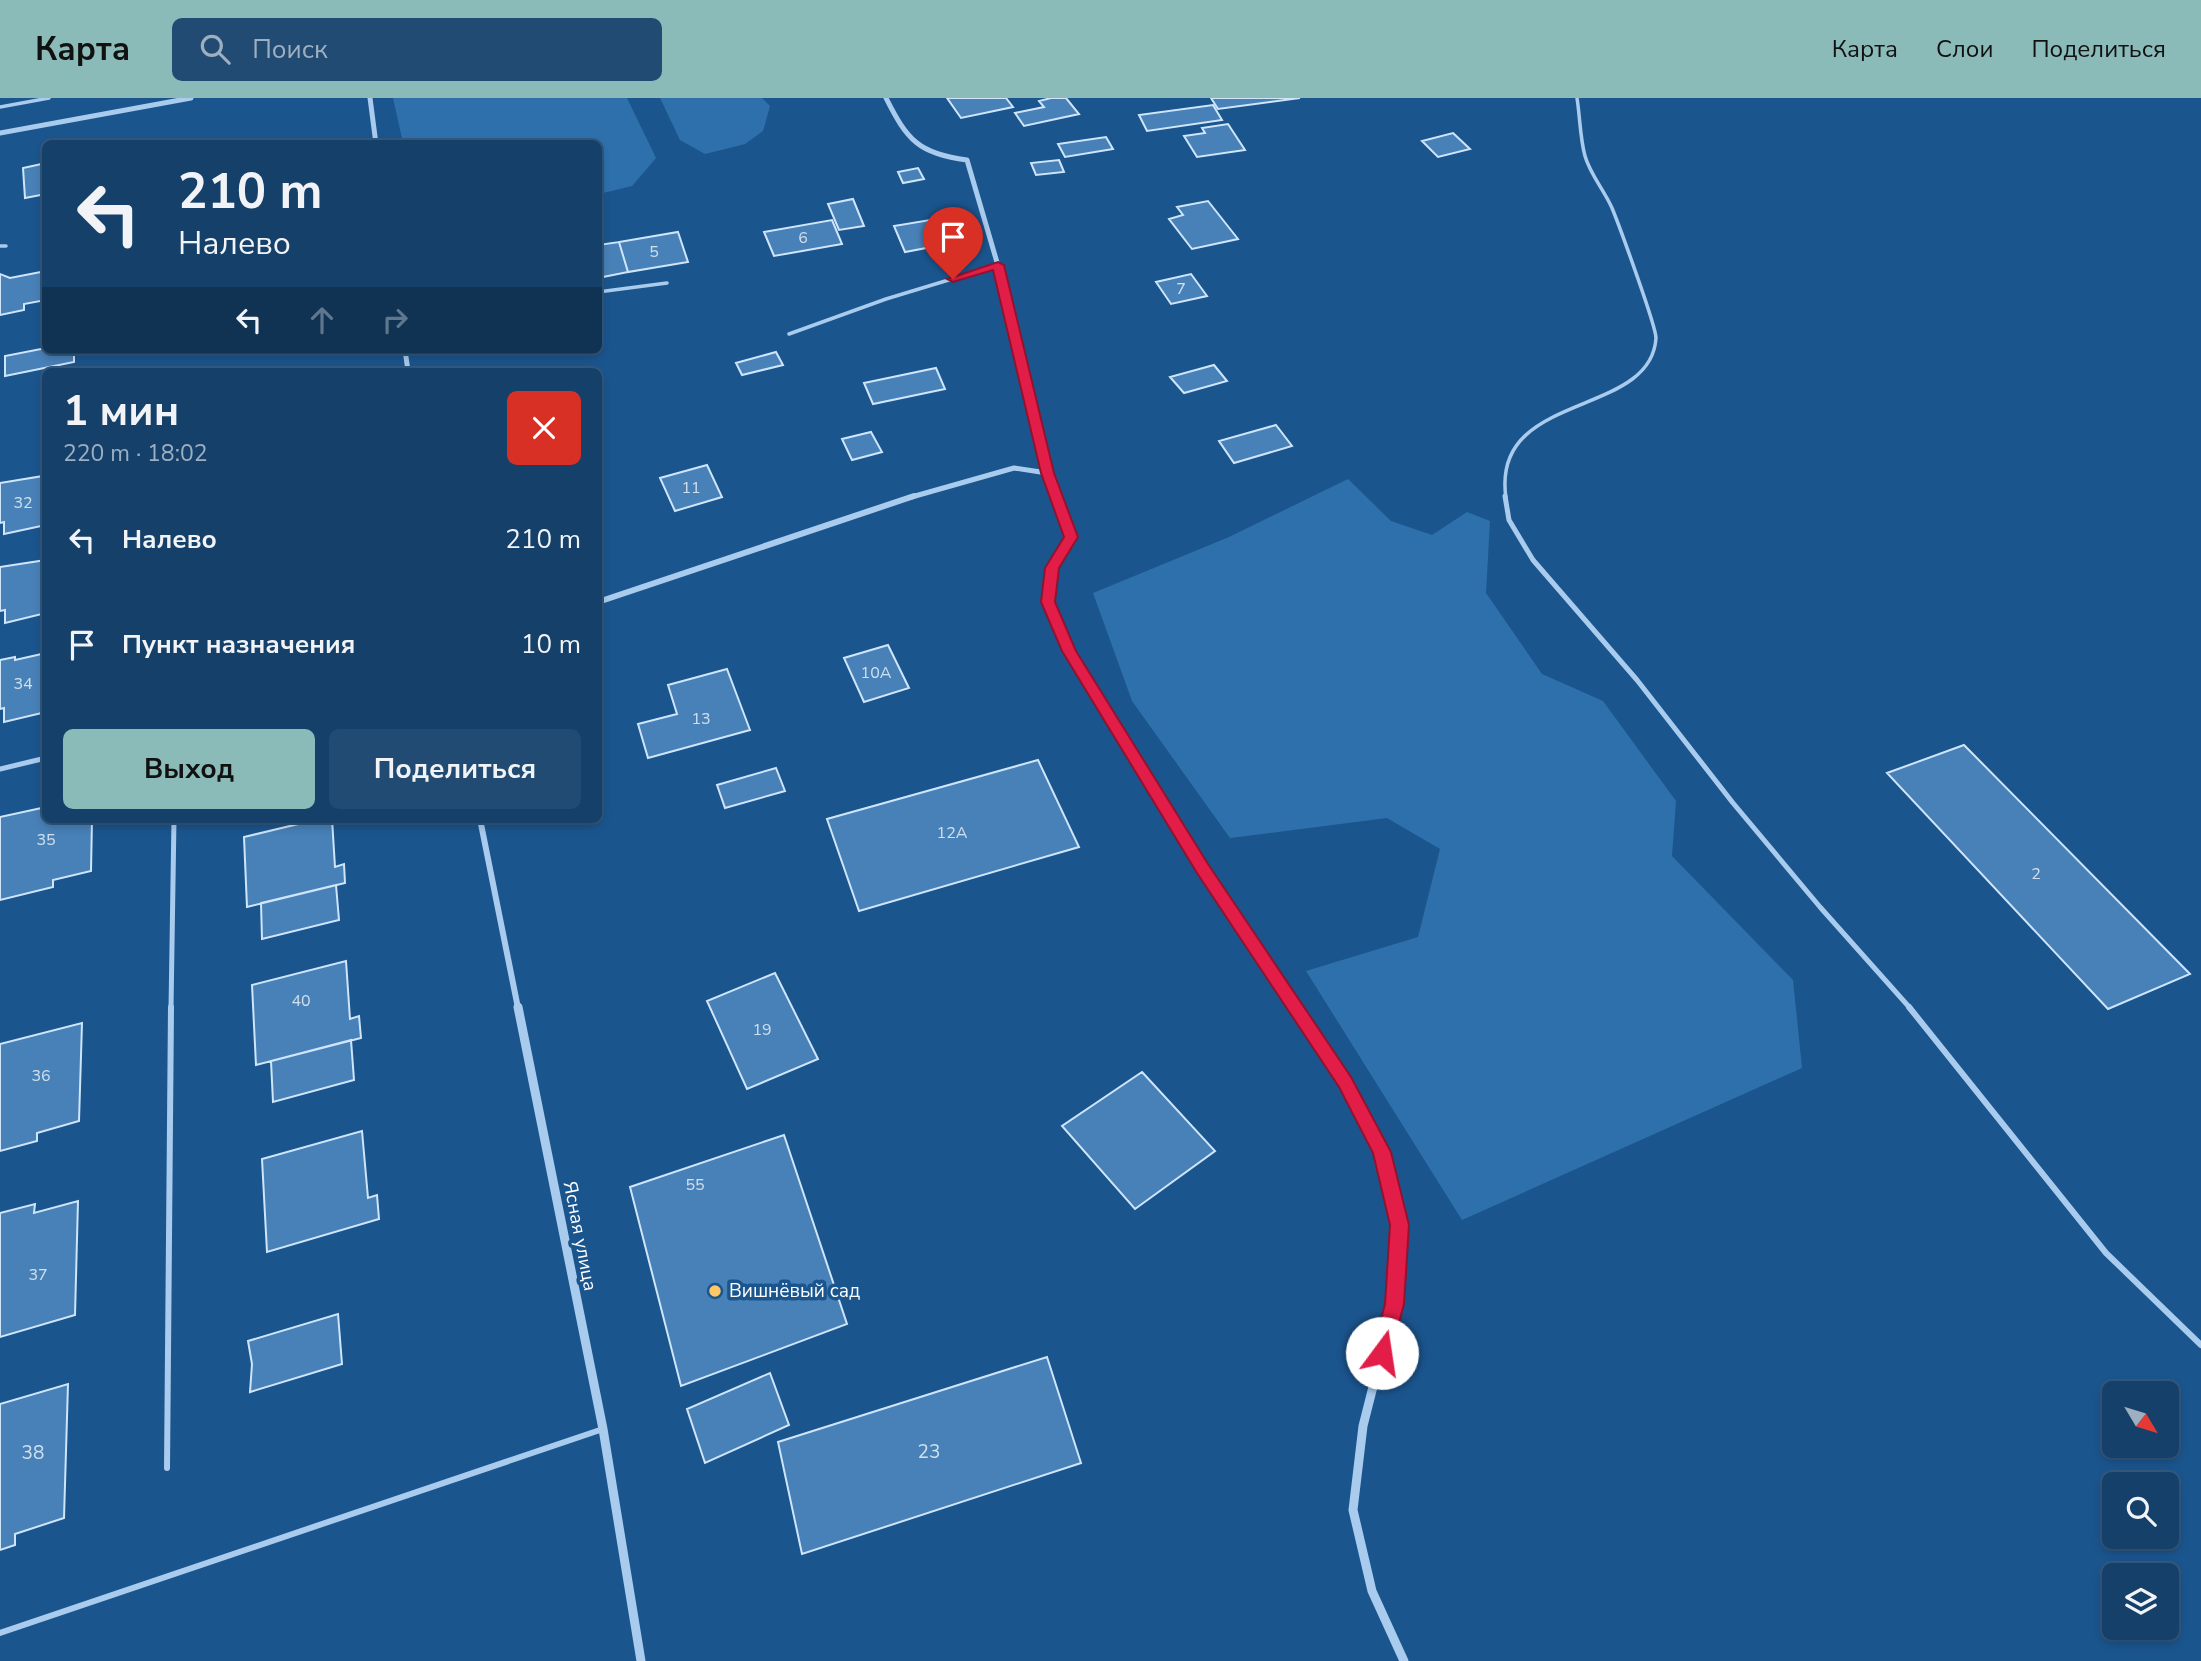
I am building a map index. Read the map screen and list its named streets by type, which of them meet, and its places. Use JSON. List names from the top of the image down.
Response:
{
  "streets": {
    "street": ["Ясная улица"]
  },
  "places": ["Вишнёвый сад"],
  "house_numbers": [
    "6",
    "5",
    "7",
    "11",
    "32",
    "10А",
    "34",
    "13",
    "12А",
    "35",
    "2",
    "40",
    "19",
    "36",
    "55",
    "37",
    "23",
    "38"
  ],
  "north": "bottom right",
  "page": {
    "header": "Карта",
    "search": "Поиск",
    "nav": ["Карта", "Слои", "Поделиться"],
    "turn": ["210 m", "Налево"],
    "heading": ["1 мин", "220 m · 18:02"],
    "list": [
      {
        "name": "Налево",
        "value": "210 m"
      },
      {
        "name": "Пункт назначения",
        "value": "10 m"
      }
    ],
    "buttons": ["Выход", "Поделиться"]
  }
}
